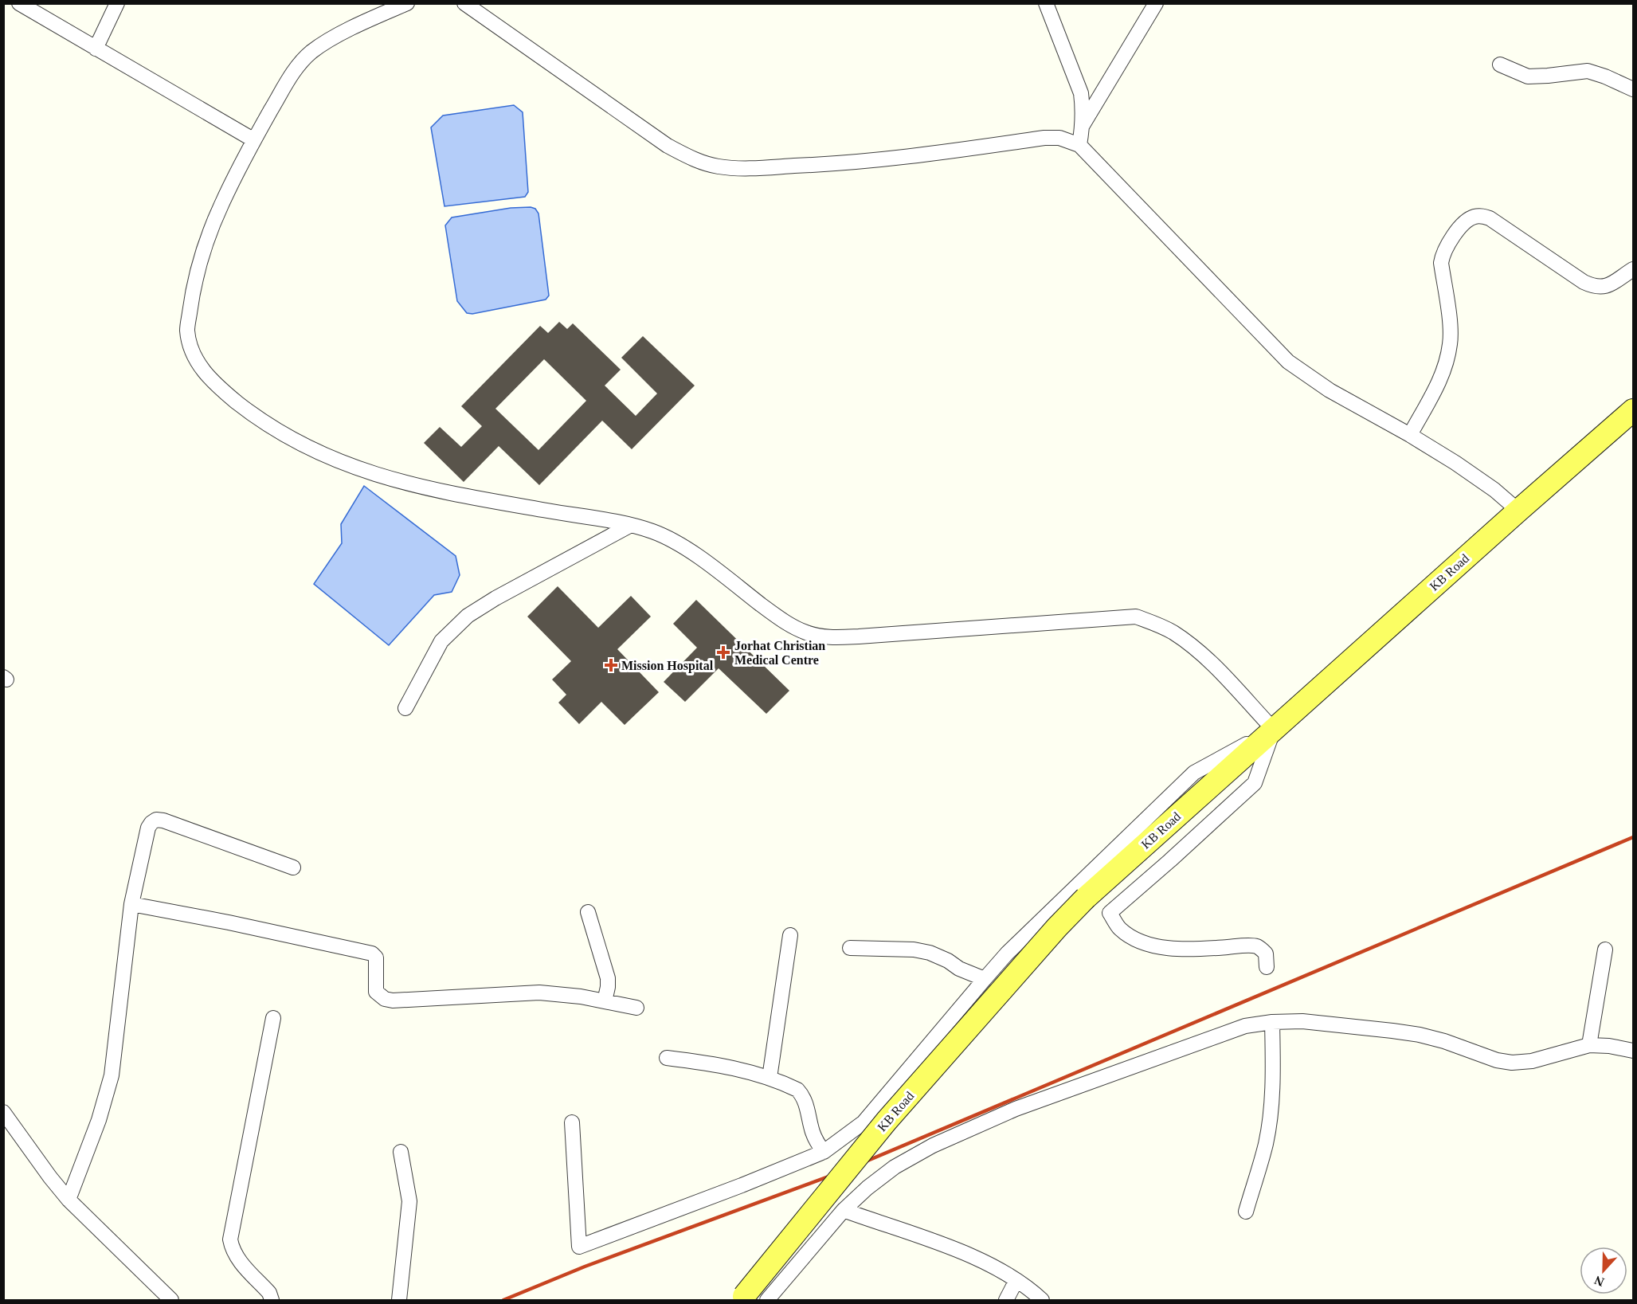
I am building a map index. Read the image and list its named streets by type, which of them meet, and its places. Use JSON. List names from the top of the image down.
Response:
{
  "streets": {
    "main road": ["KB Road"]
  },
  "places": {
    "health": ["Jorhat Christian Medical Centre", "Mission Hospital"]
  },
  "north": "bottom"
}
